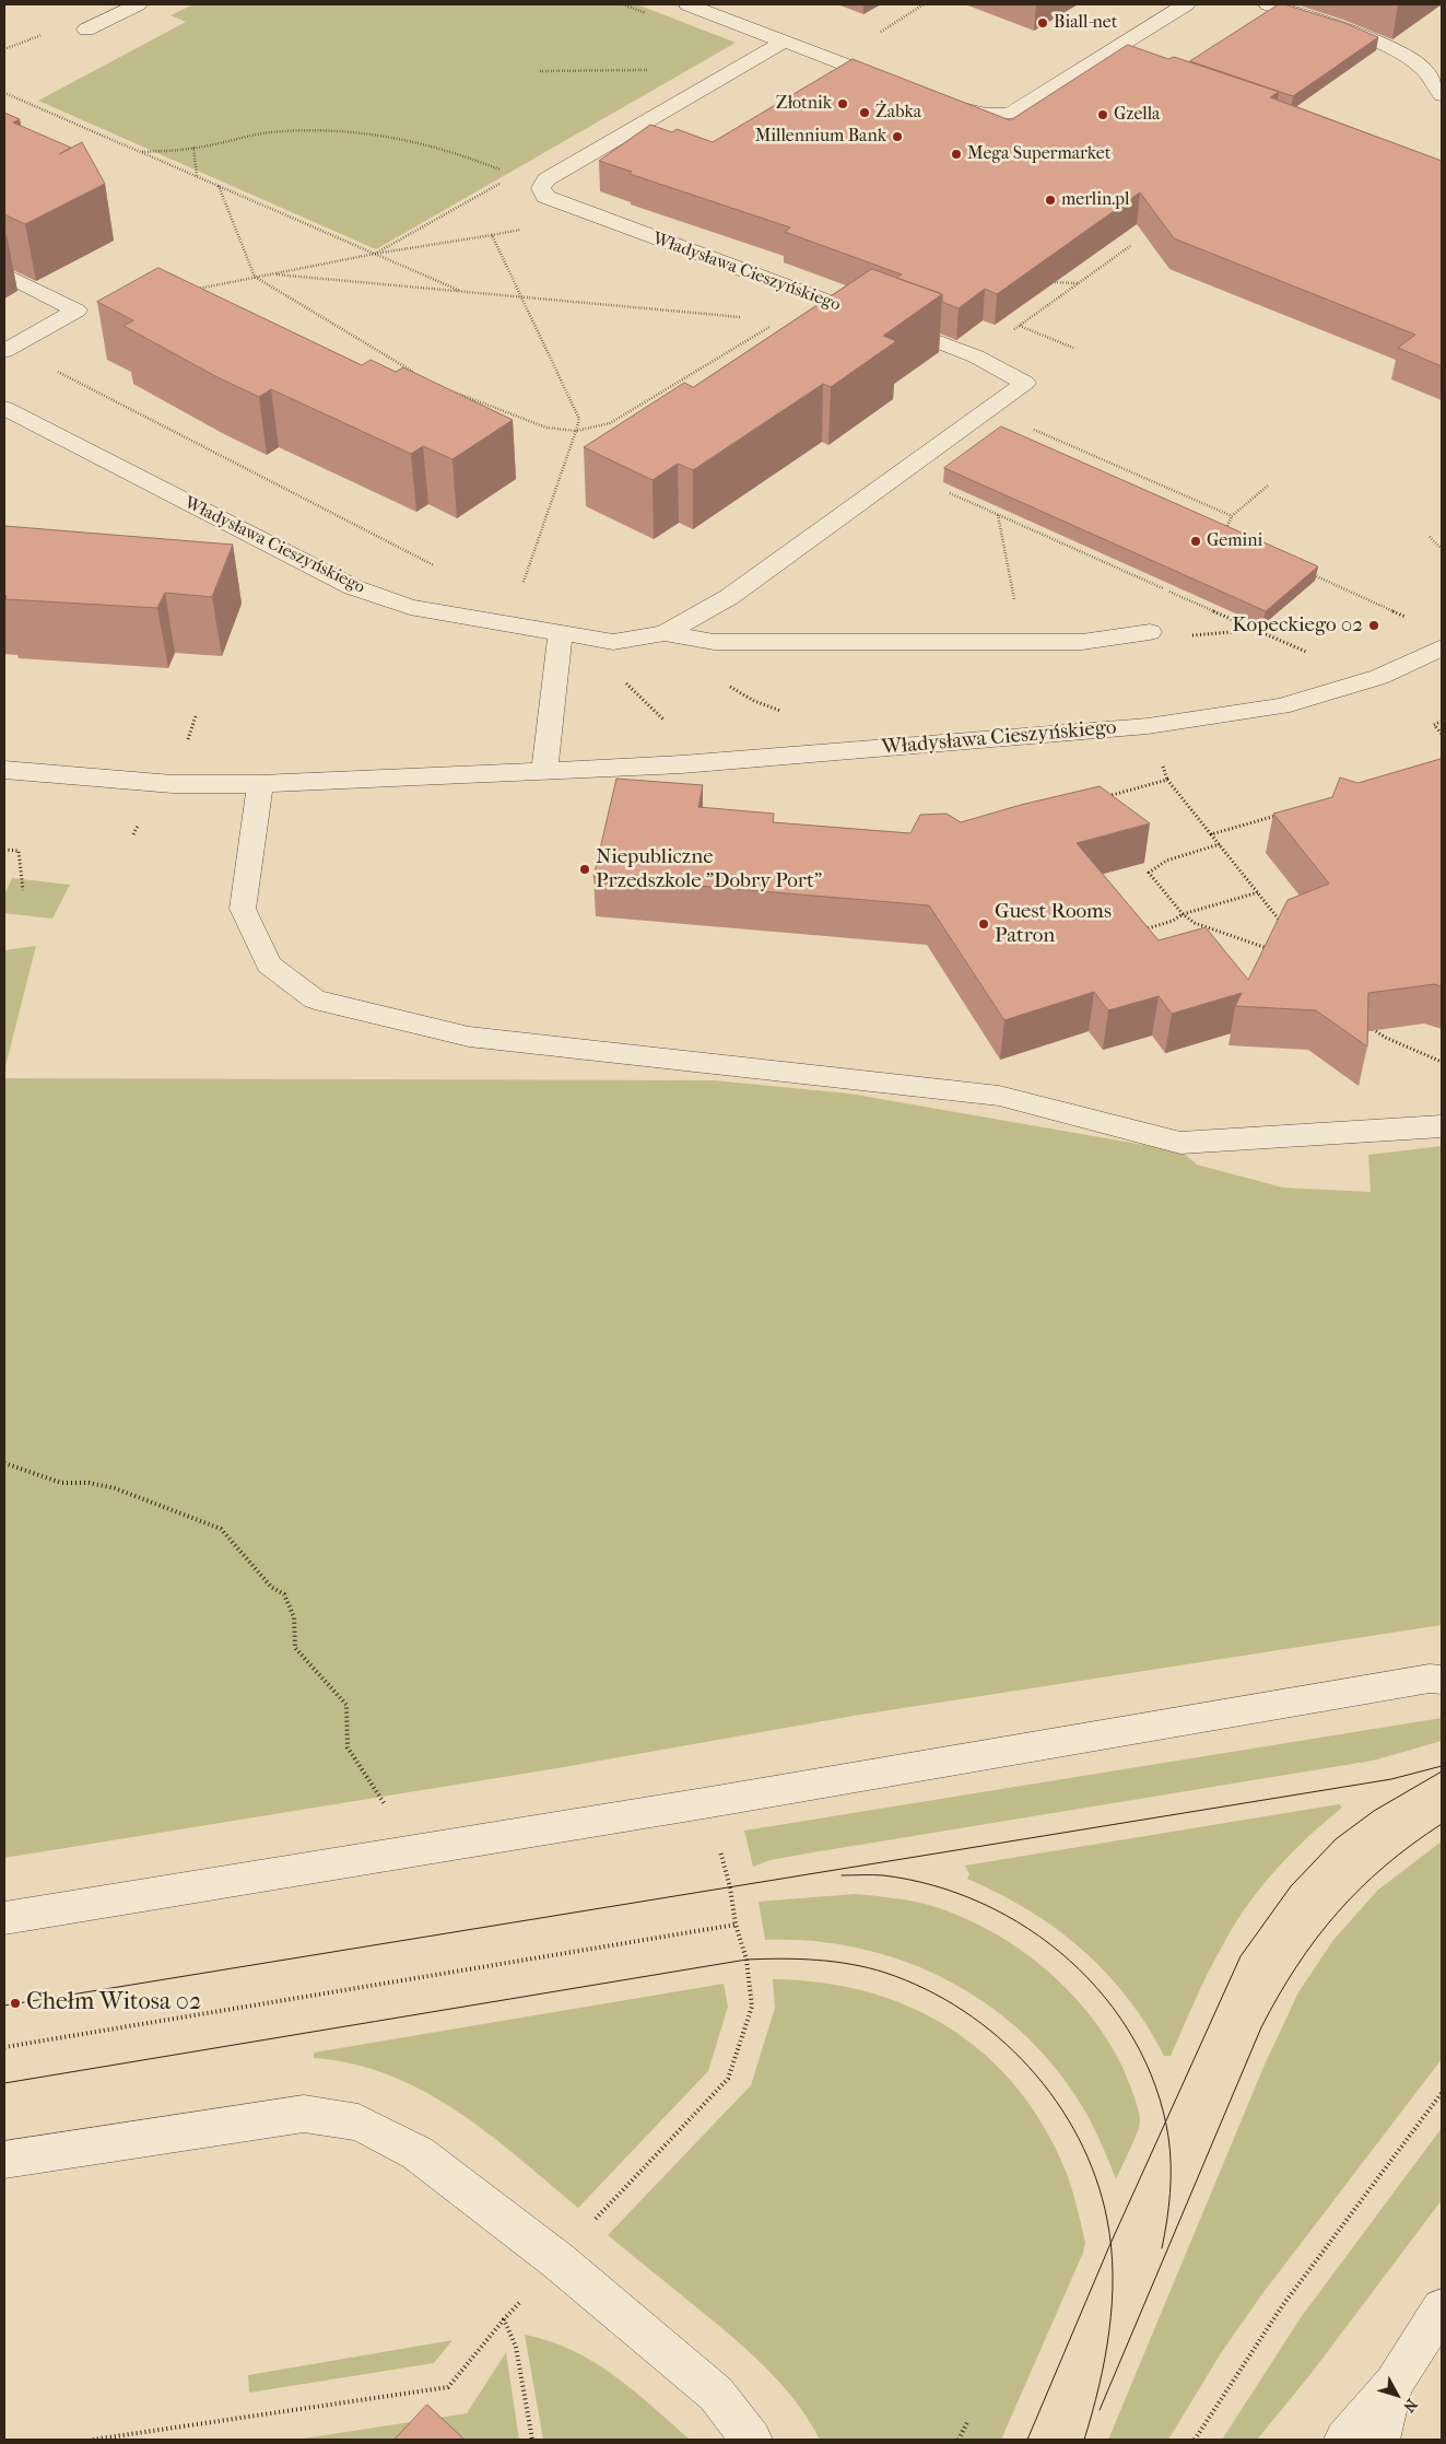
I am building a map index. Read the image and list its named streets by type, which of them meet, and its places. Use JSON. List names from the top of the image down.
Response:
{
  "streets": {
    "street": ["Władysława Cieszyńskiego"]
  },
  "places": [
    "Biall-net",
    "Złotnik",
    "Żabka",
    "Gzella",
    "Millennium Bank",
    "Mega Supermarket",
    "merlin.pl",
    "Gemini",
    "Kopeckiego 02",
    "Niepubliczne Przedszkole \"Dobry Port\"",
    "Guest Rooms Patron",
    "Chełm Witosa 02"
  ],
  "north": "bottom right"
}
